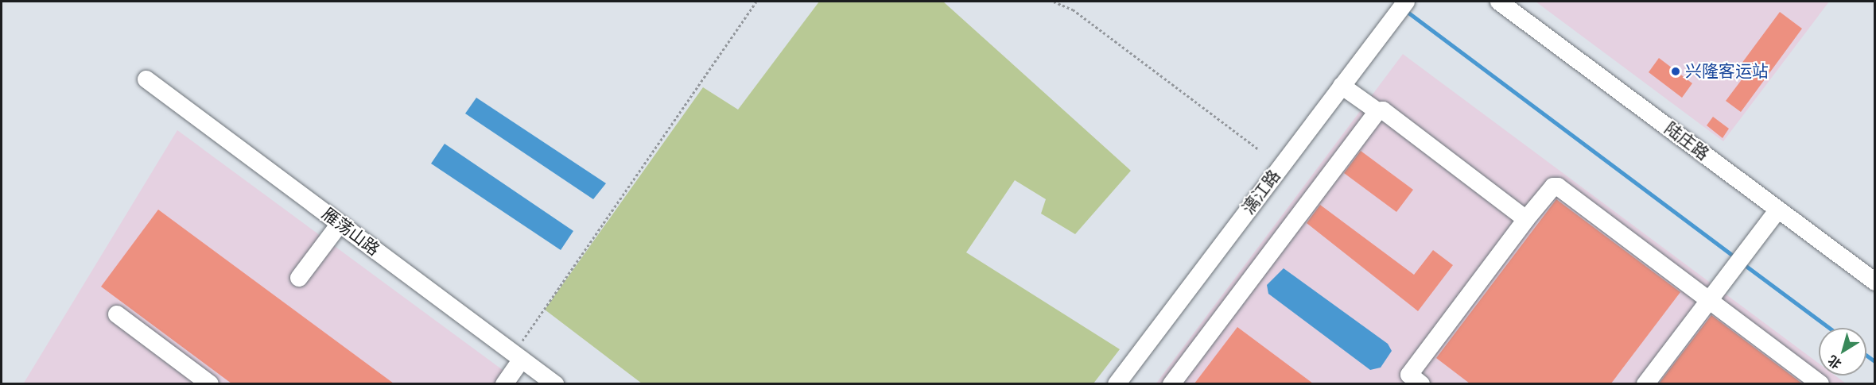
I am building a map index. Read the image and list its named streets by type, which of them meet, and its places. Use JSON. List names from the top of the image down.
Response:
{
  "streets": {
    "street": ["陆庄路", "漓江路", "雁荡山路"]
  },
  "places": ["兴隆客运站"],
  "north": "bottom left"
}
